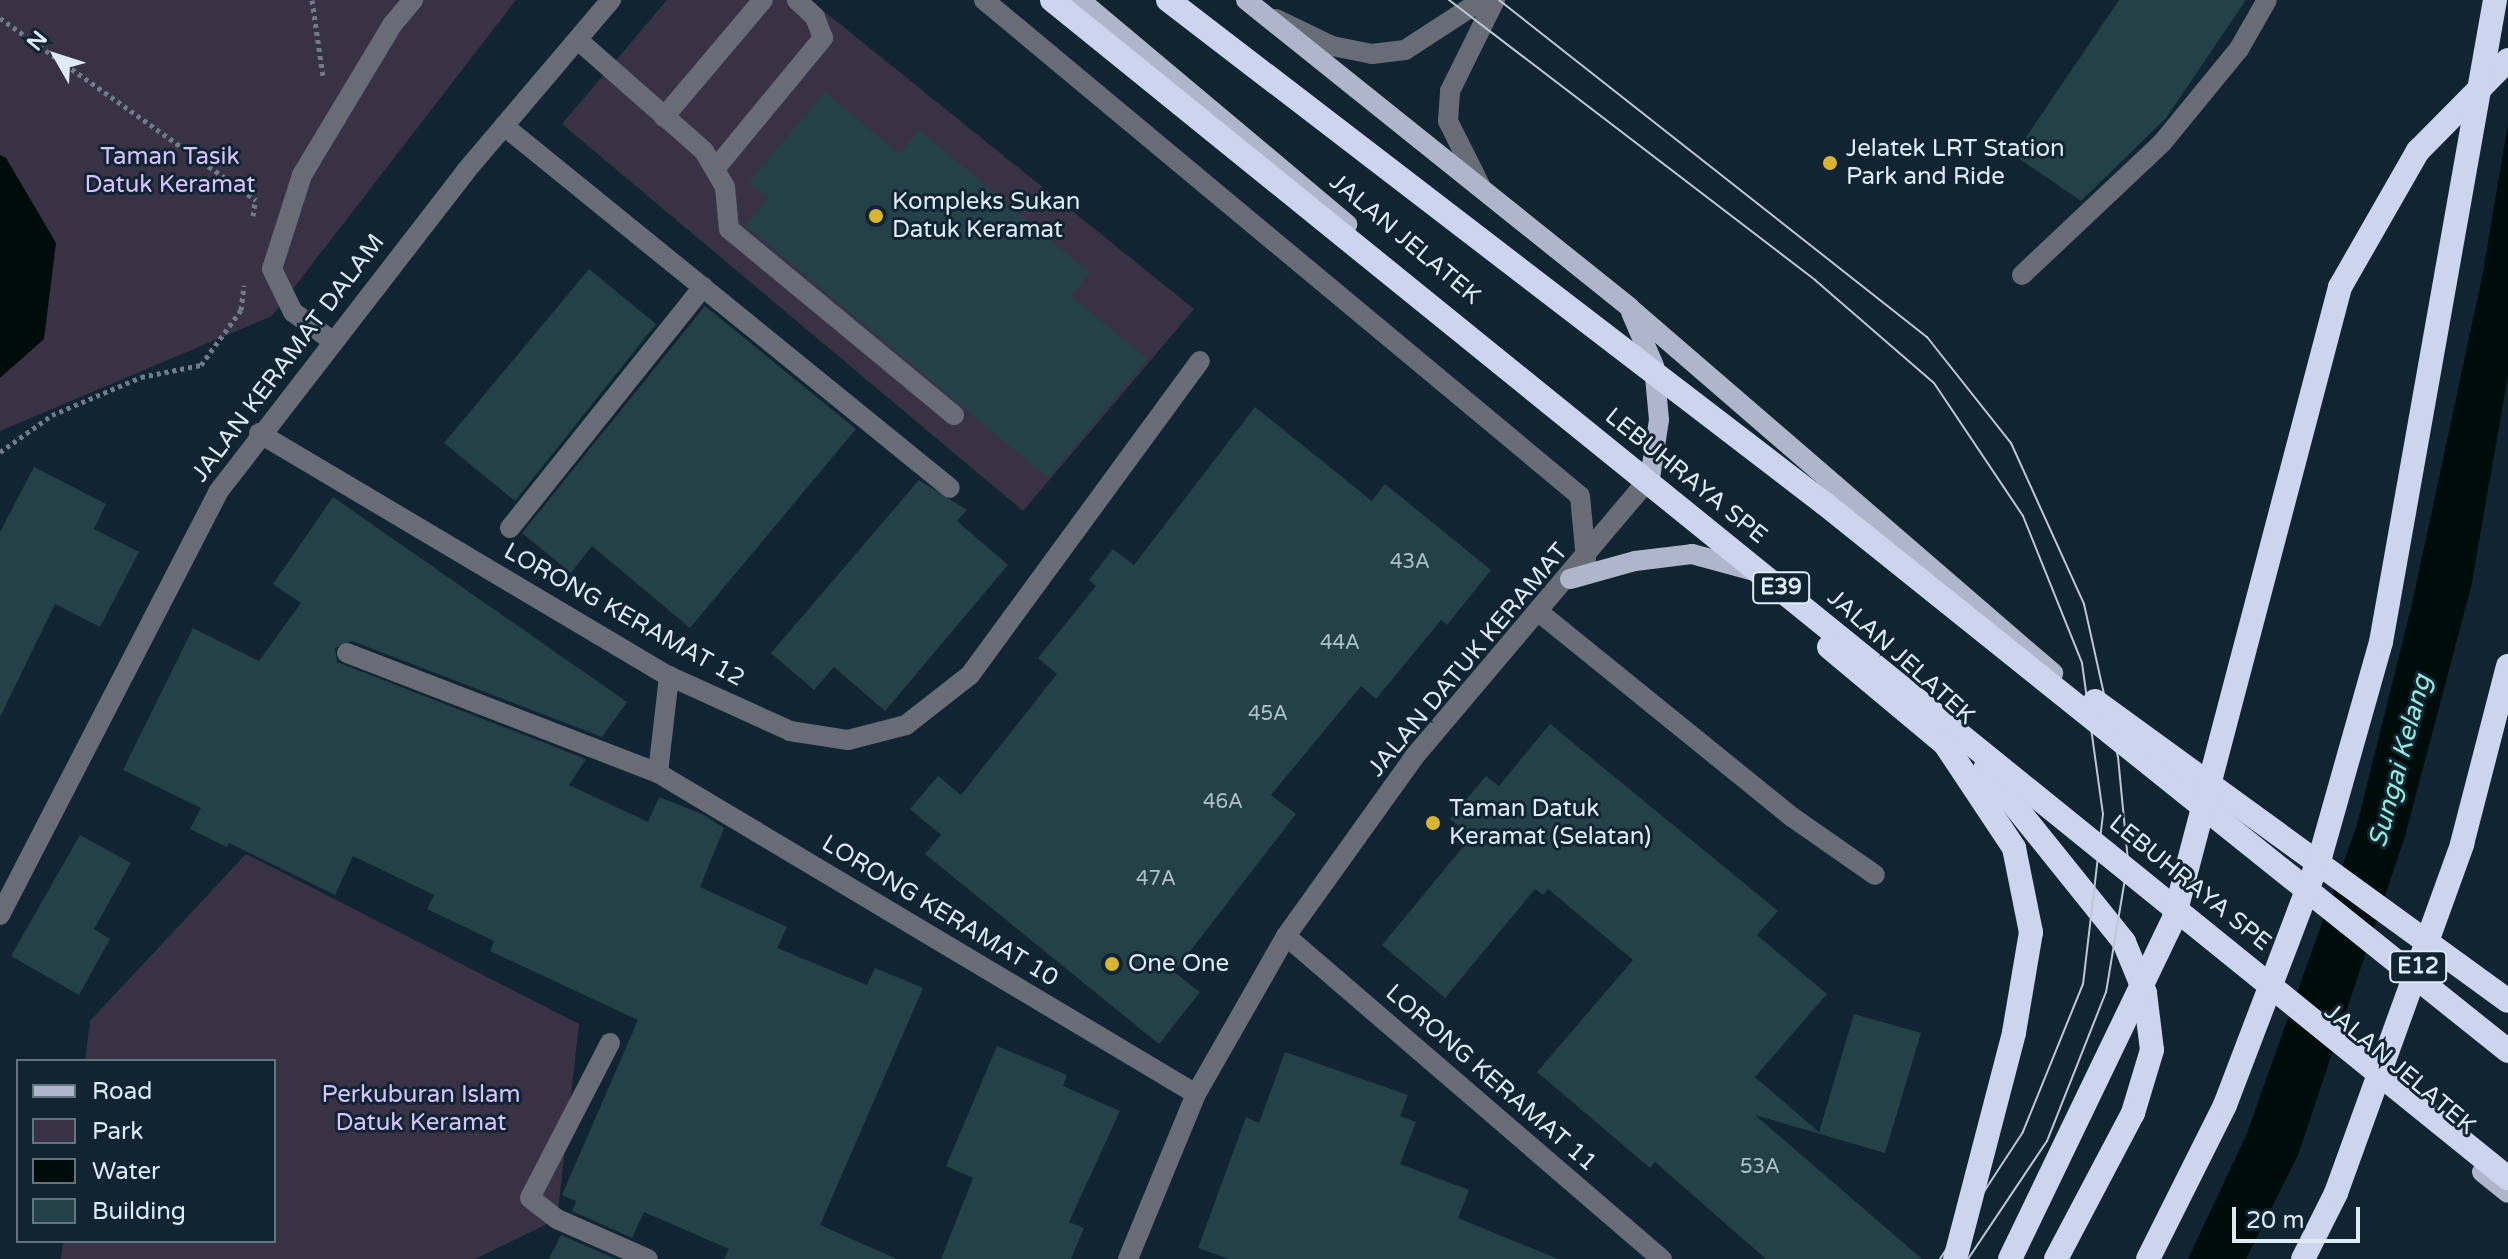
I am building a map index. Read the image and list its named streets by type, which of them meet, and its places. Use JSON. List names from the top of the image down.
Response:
{
  "streets": {
    "highway": ["LEBUHRAYA SPE", "E39", "E12"],
    "main road": ["JALAN JELATEK"],
    "street": [
      "JALAN KERAMAT DALAM",
      "LORONG KERAMAT 12",
      "JALAN DATUK KERAMAT",
      "LORONG KERAMAT 10",
      "LORONG KERAMAT 11"
    ]
  },
  "crossings": [
    ["JALAN JELATEK", "LEBUHRAYA SPE"],
    ["JALAN JELATEK", "JALAN DATUK KERAMAT"],
    ["JALAN KERAMAT DALAM", "LORONG KERAMAT 12"],
    ["JALAN DATUK KERAMAT", "LORONG KERAMAT 10"],
    ["JALAN DATUK KERAMAT", "LORONG KERAMAT 11"]
  ],
  "water": ["Sungai Kelang"],
  "parks": ["Taman Tasik Datuk Keramat", "Perkuburan Islam Datuk Keramat"],
  "places": [
    "Jelatek LRT Station Park and Ride",
    "Kompleks Sukan Datuk Keramat",
    "Taman Datuk Keramat (Selatan)",
    "One One"
  ],
  "house_numbers": [
    "43A",
    "44A",
    "45A",
    "46A",
    "47A",
    "53A"
  ],
  "legend": [
    "Road",
    "Park",
    "Water",
    "Building"
  ],
  "scale_bar": "20 m",
  "north": "top left"
}
